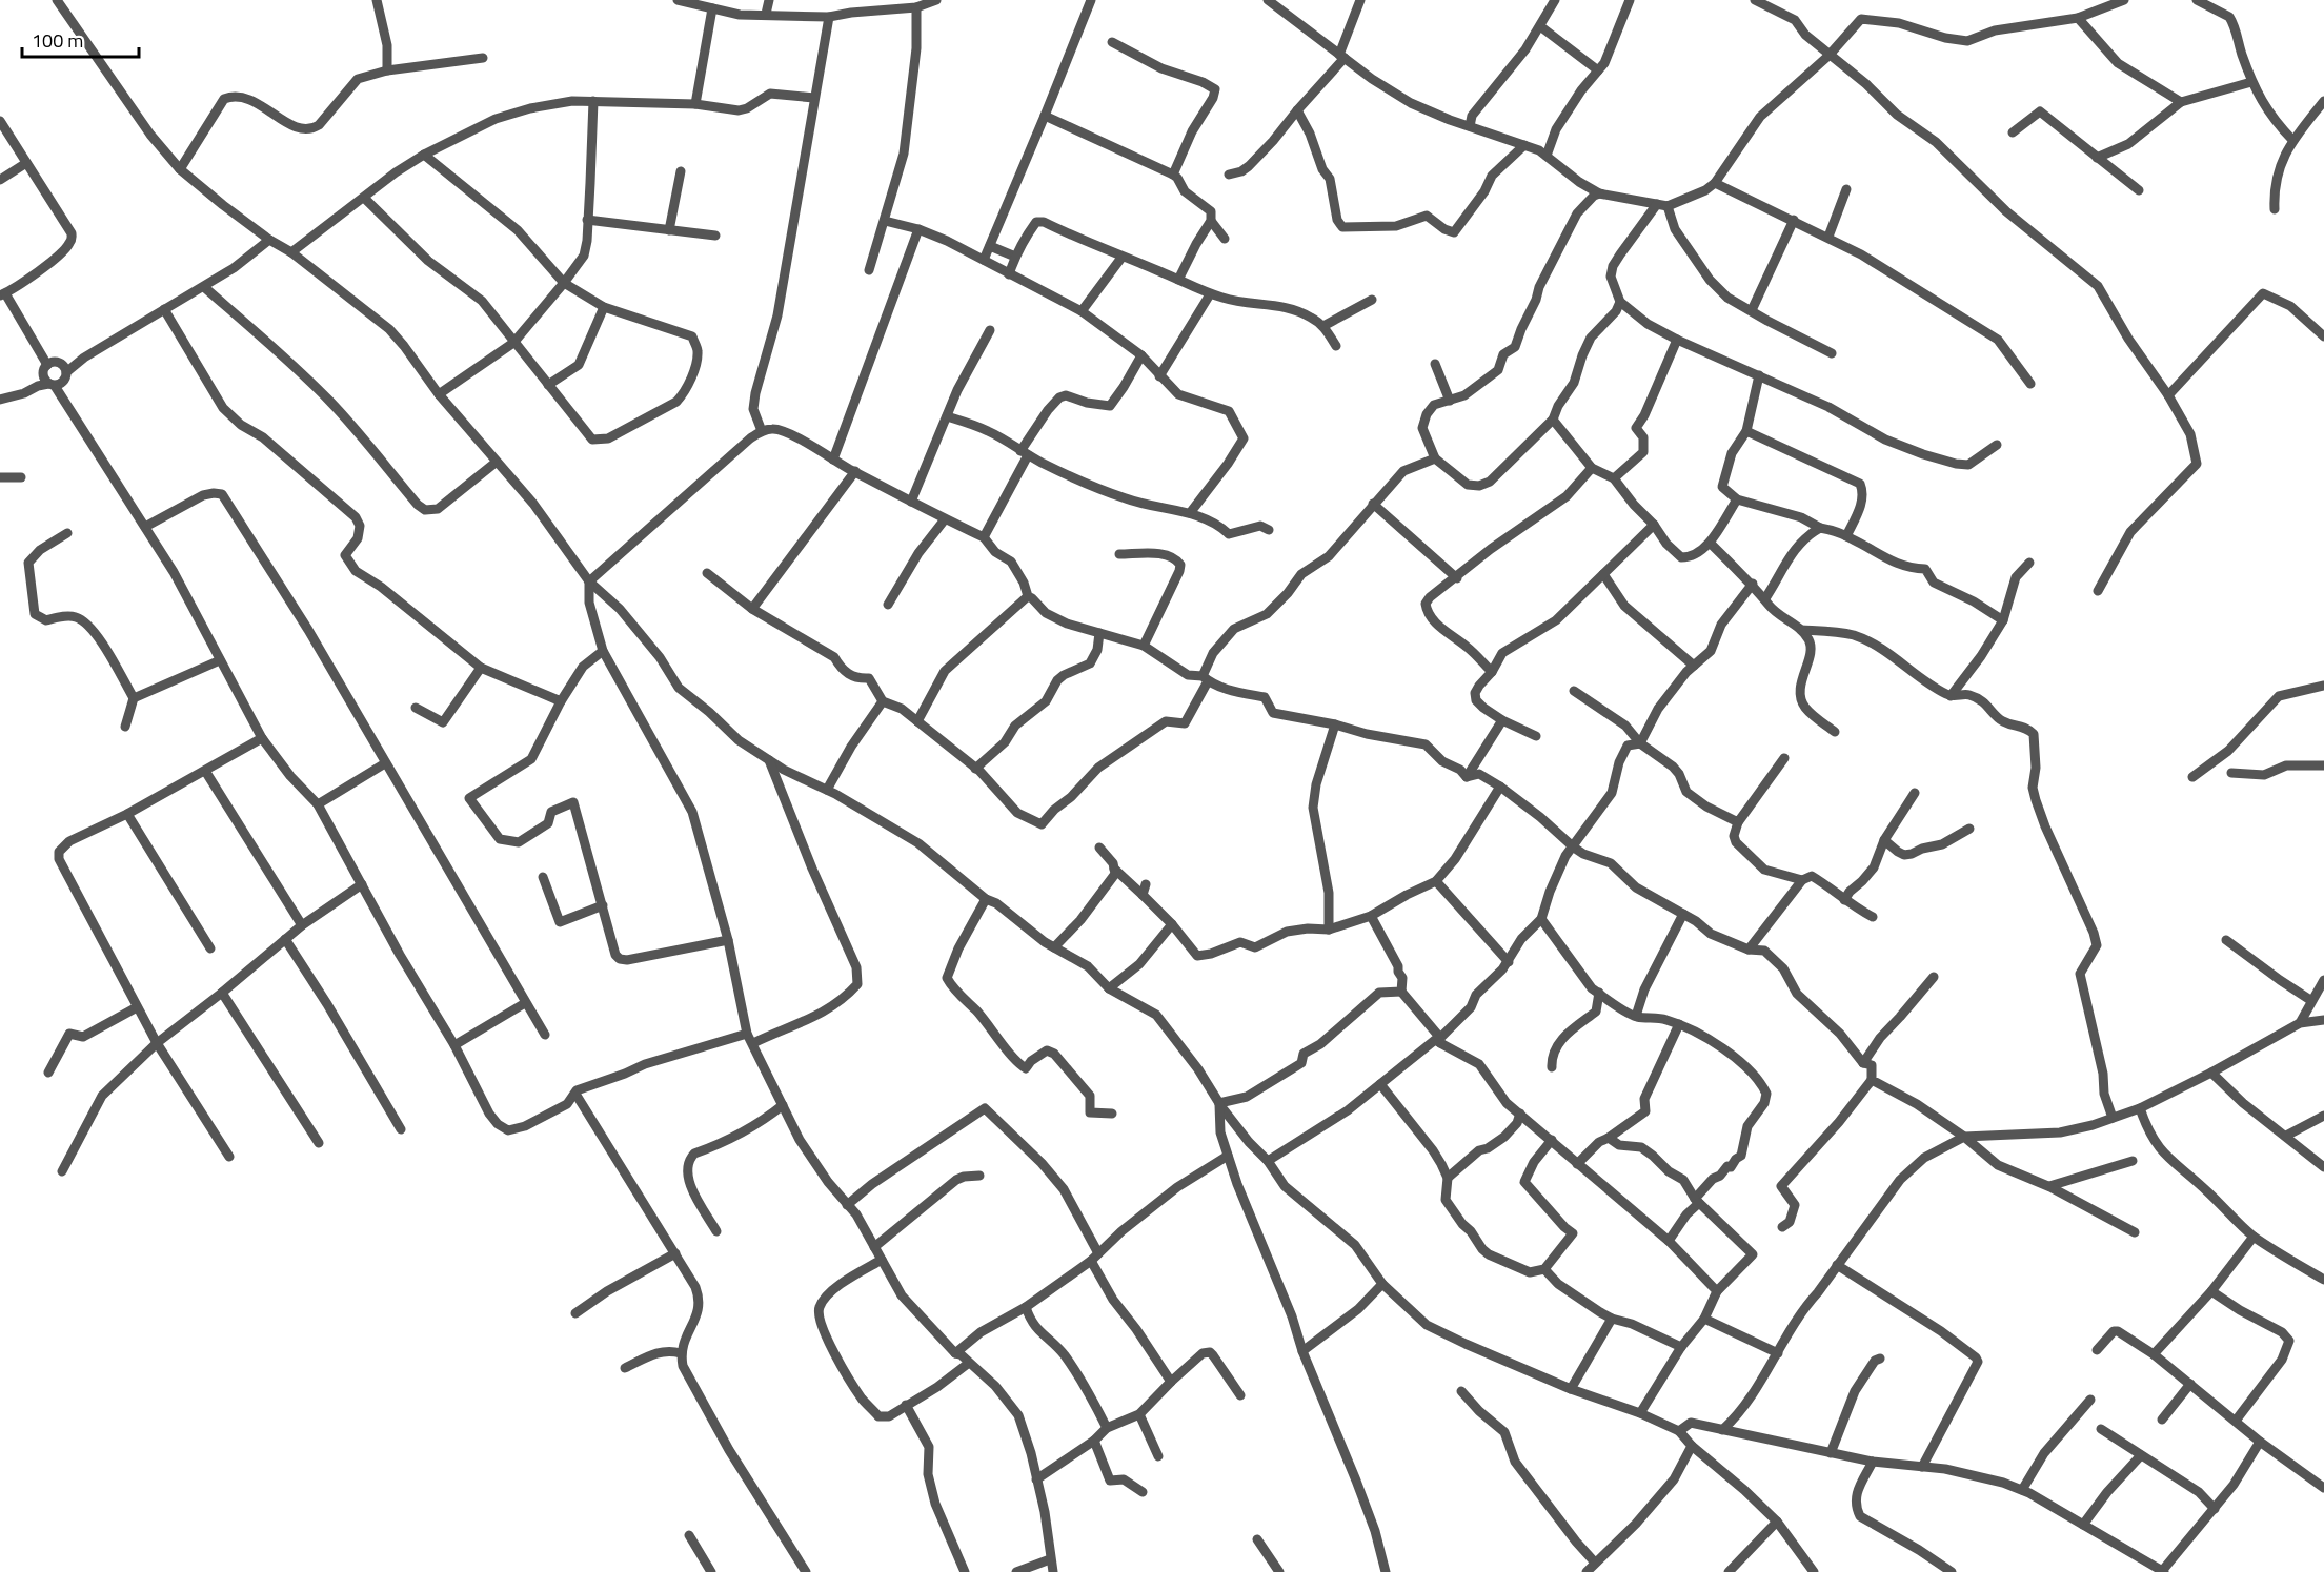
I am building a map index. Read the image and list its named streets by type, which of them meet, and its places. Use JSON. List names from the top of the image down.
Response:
{
  "scale_bar": "100 m"
}
